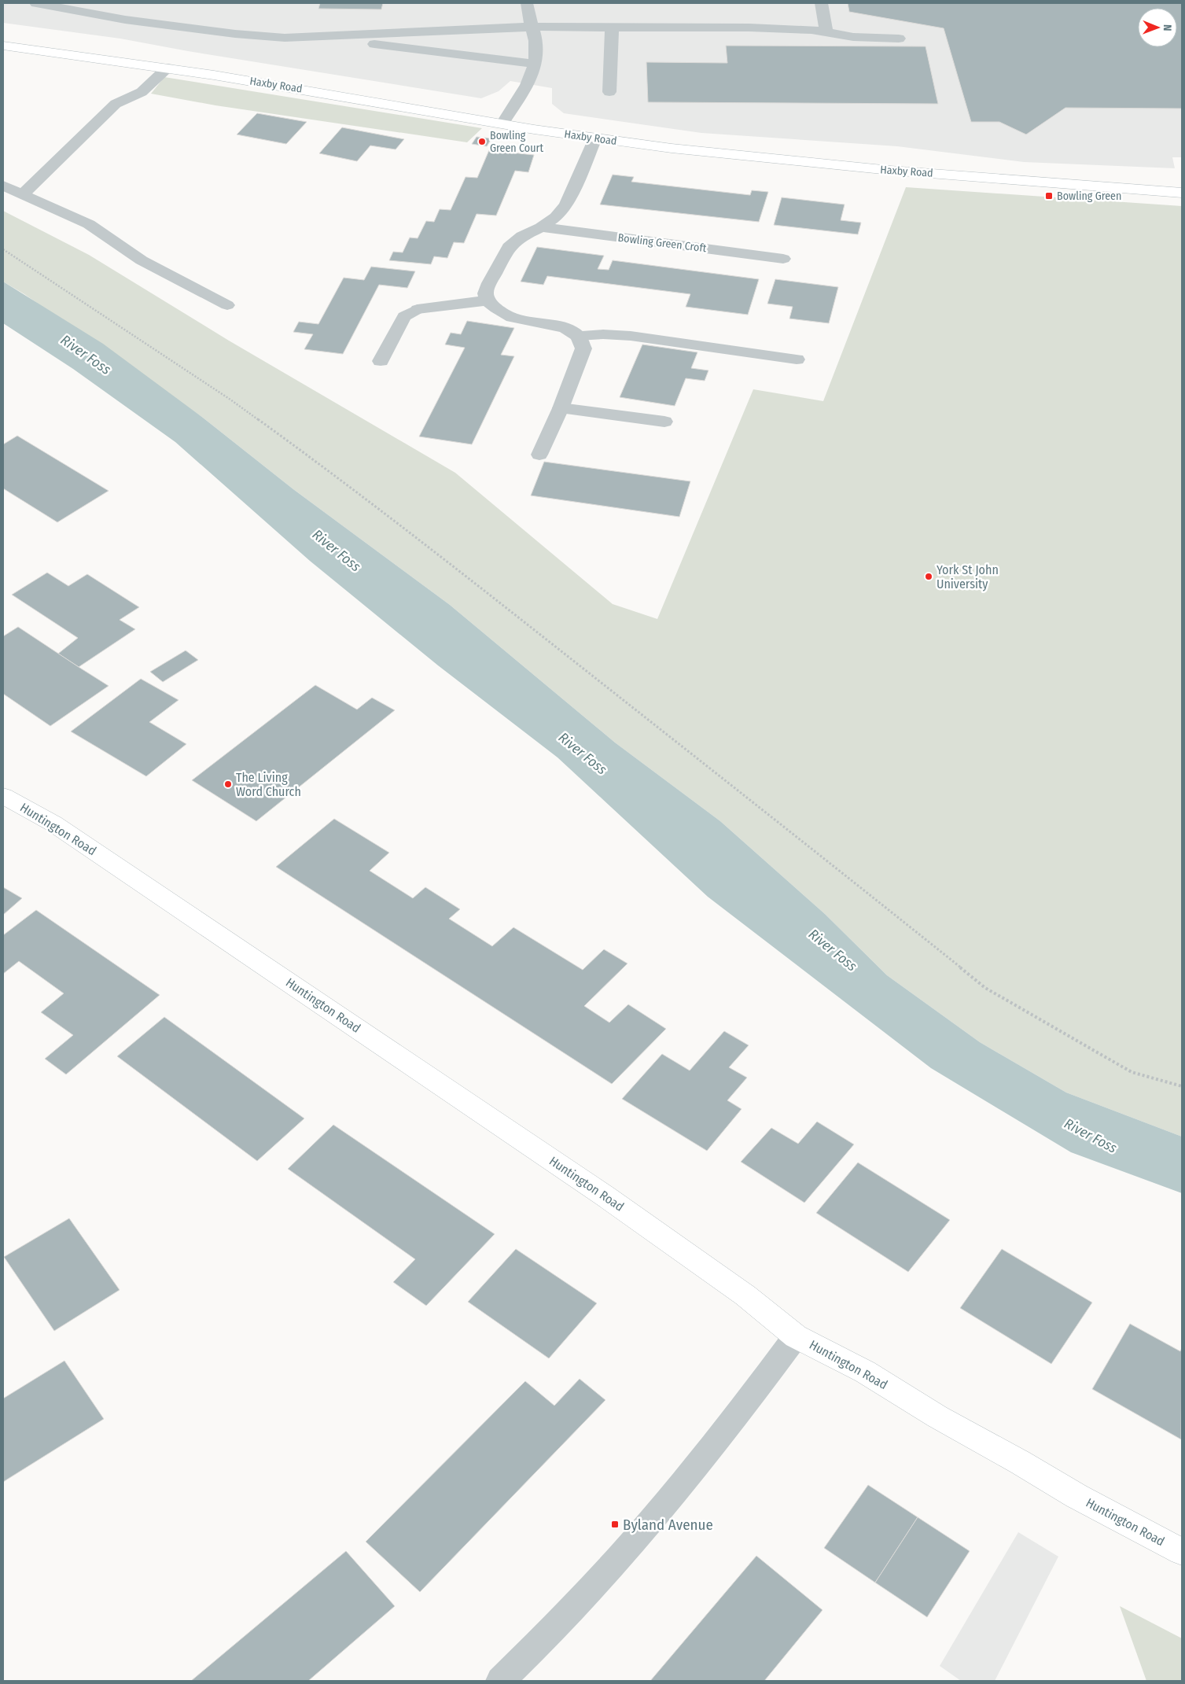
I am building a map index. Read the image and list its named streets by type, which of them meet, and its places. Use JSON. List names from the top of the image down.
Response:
{
  "streets": {
    "street": ["Haxby Road", "Bowling Green Croft", "Huntington Road"]
  },
  "water": ["River Foss"],
  "places": {
    "other": ["Bowling Green Court", "York St John University", "The Living Word Church"],
    "transit": ["Bowling Green", "Byland Avenue"]
  },
  "north": "right"
}
